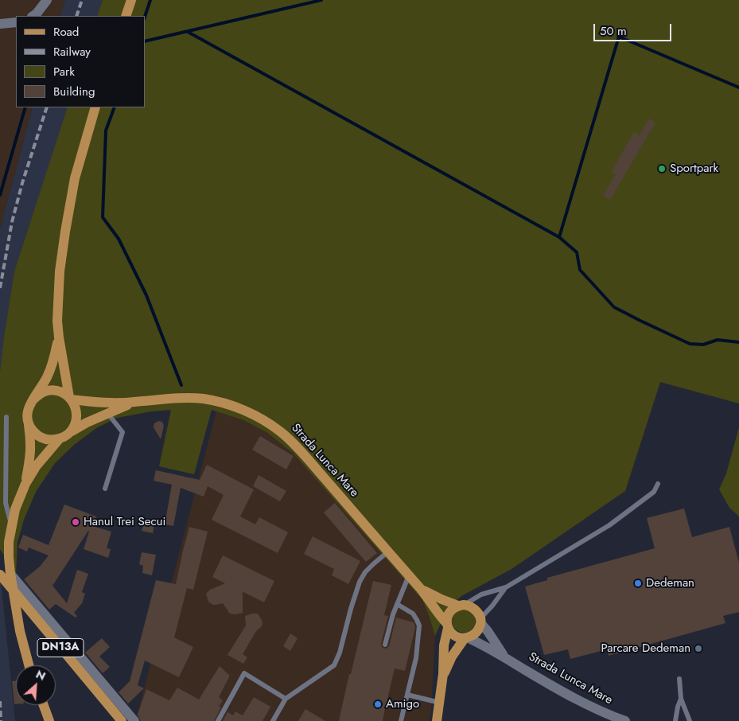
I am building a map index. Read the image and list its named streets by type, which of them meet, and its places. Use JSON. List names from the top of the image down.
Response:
{
  "streets": {
    "main road": ["Strada Lunca Mare", "DN13A"]
  },
  "places": [
    "Sportpark",
    "Hanul Trei Secui",
    "Dedeman",
    "Parcare Dedeman",
    "Amigo"
  ],
  "legend": [
    "Road",
    "Railway",
    "Park",
    "Building"
  ],
  "scale_bar": "50 m",
  "north": "top right"
}
